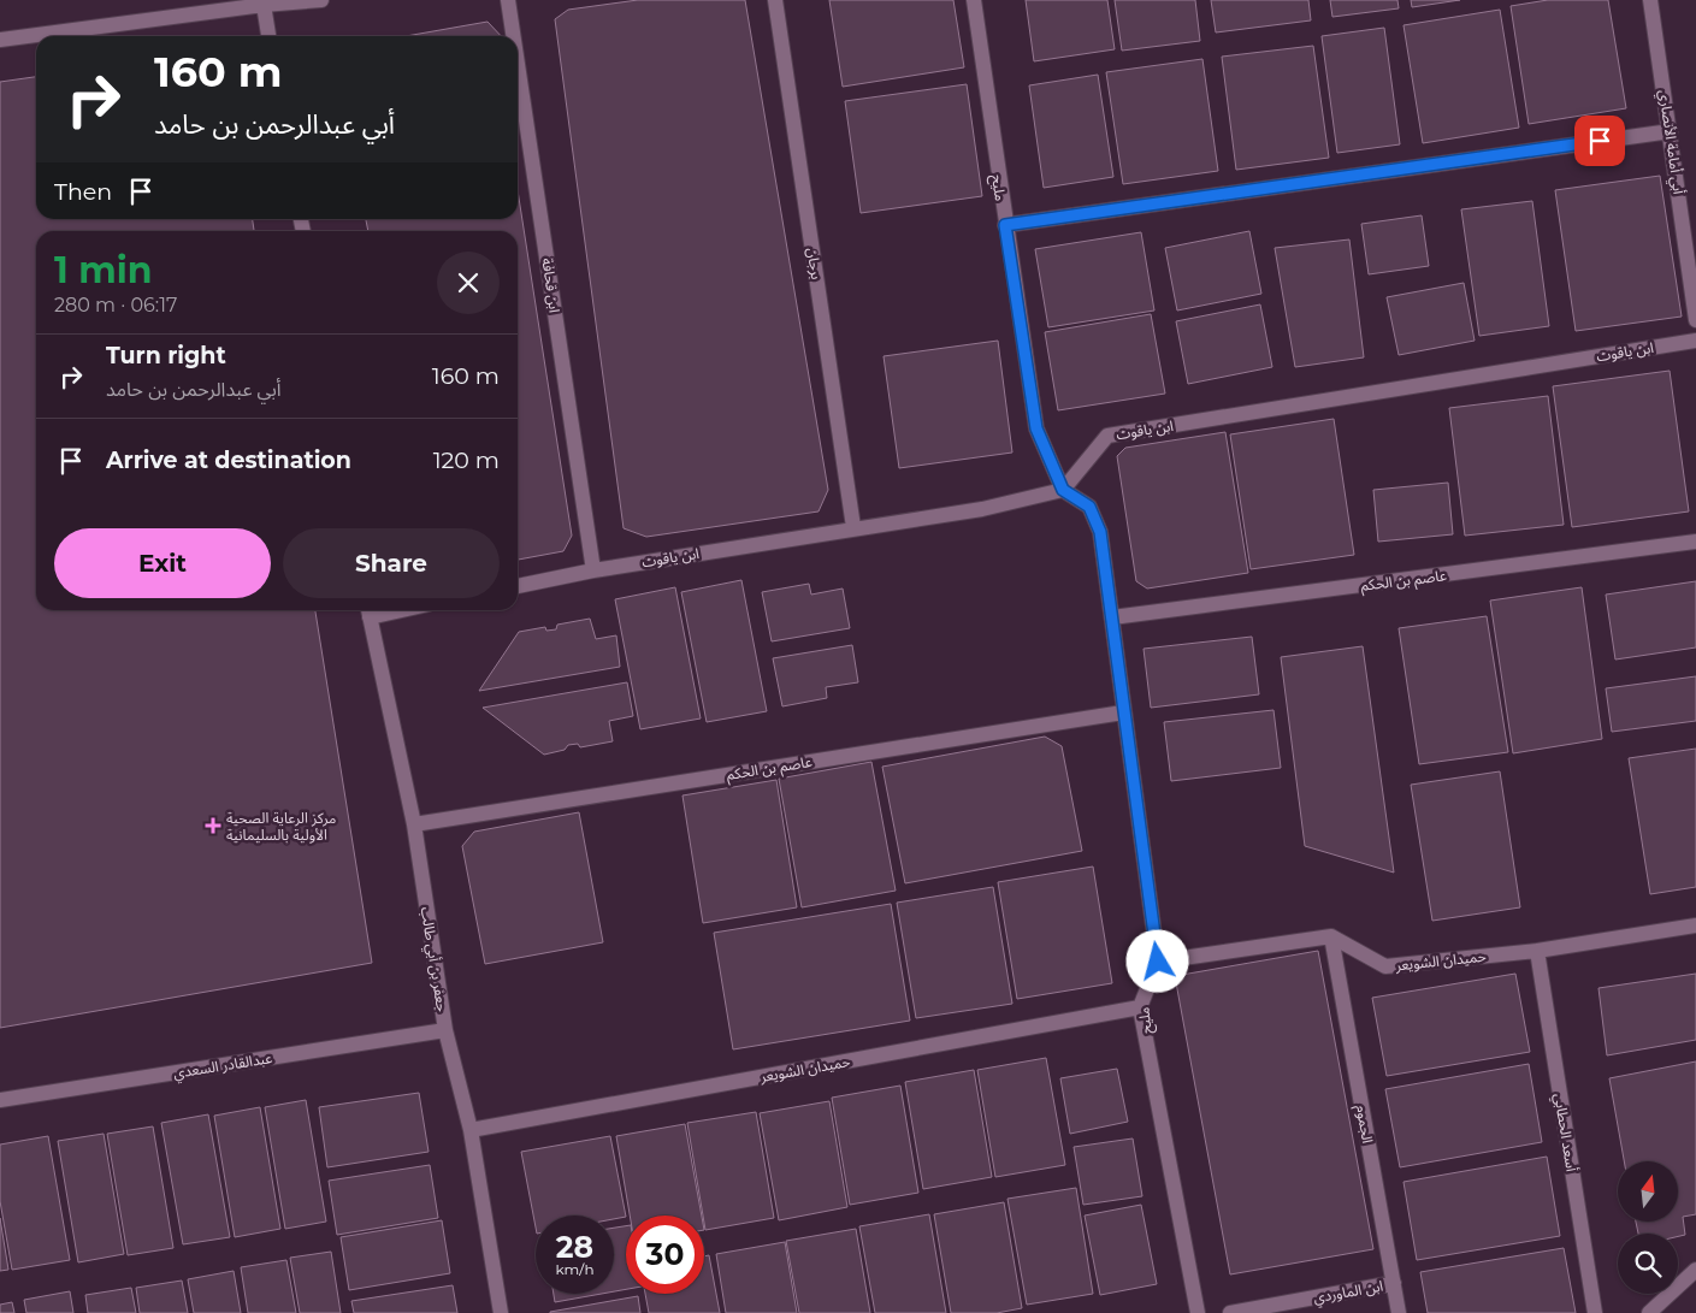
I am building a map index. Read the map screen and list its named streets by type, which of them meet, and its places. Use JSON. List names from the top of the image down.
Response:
{
  "streets": {
    "street": [
      "أبي أمامة الأنصاري",
      "مليح",
      "برجان",
      "ابن قحافة",
      "ابن ياقوت",
      "عاصم بن الحكم",
      "جعفر بن أبي طالب",
      "حميدان الشويعر",
      "عبدالقادر السعدي",
      "الجموم",
      "أسعد الحطابي",
      "ابن الماوردي"
    ]
  },
  "crossings": [
    ["مليح", "ابن ياقوت"],
    ["مليح", "عاصم بن الحكم"],
    ["مليح", "حميدان الشويعر"],
    ["برجان", "ابن ياقوت"],
    ["ابن قحافة", "ابن ياقوت"],
    ["عاصم بن الحكم", "جعفر بن أبي طالب"],
    ["جعفر بن أبي طالب", "حميدان الشويعر"],
    ["جعفر بن أبي طالب", "عبدالقادر السعدي"],
    ["حميدان الشويعر", "الجموم"],
    ["حميدان الشويعر", "أسعد الحطابي"],
    ["الجموم", "ابن الماوردي"]
  ],
  "places": {
    "health": ["مركز الرعاية الصحية الأولية بالسليمانية"]
  },
  "north": "top",
  "page": {
    "turn": ["160 m", "أبي عبدالرحمن بن حامد"],
    "then": "Then",
    "heading": ["1 min", "280 m · 06:17"],
    "list": [
      {
        "name": "Turn right",
        "note": "أبي عبدالرحمن بن حامد",
        "value": "160 m"
      },
      {
        "name": "Arrive at destination",
        "value": "120 m"
      }
    ],
    "buttons": ["Exit", "Share"],
    "speed": "28 km/h",
    "limit": "30"
  }
}
